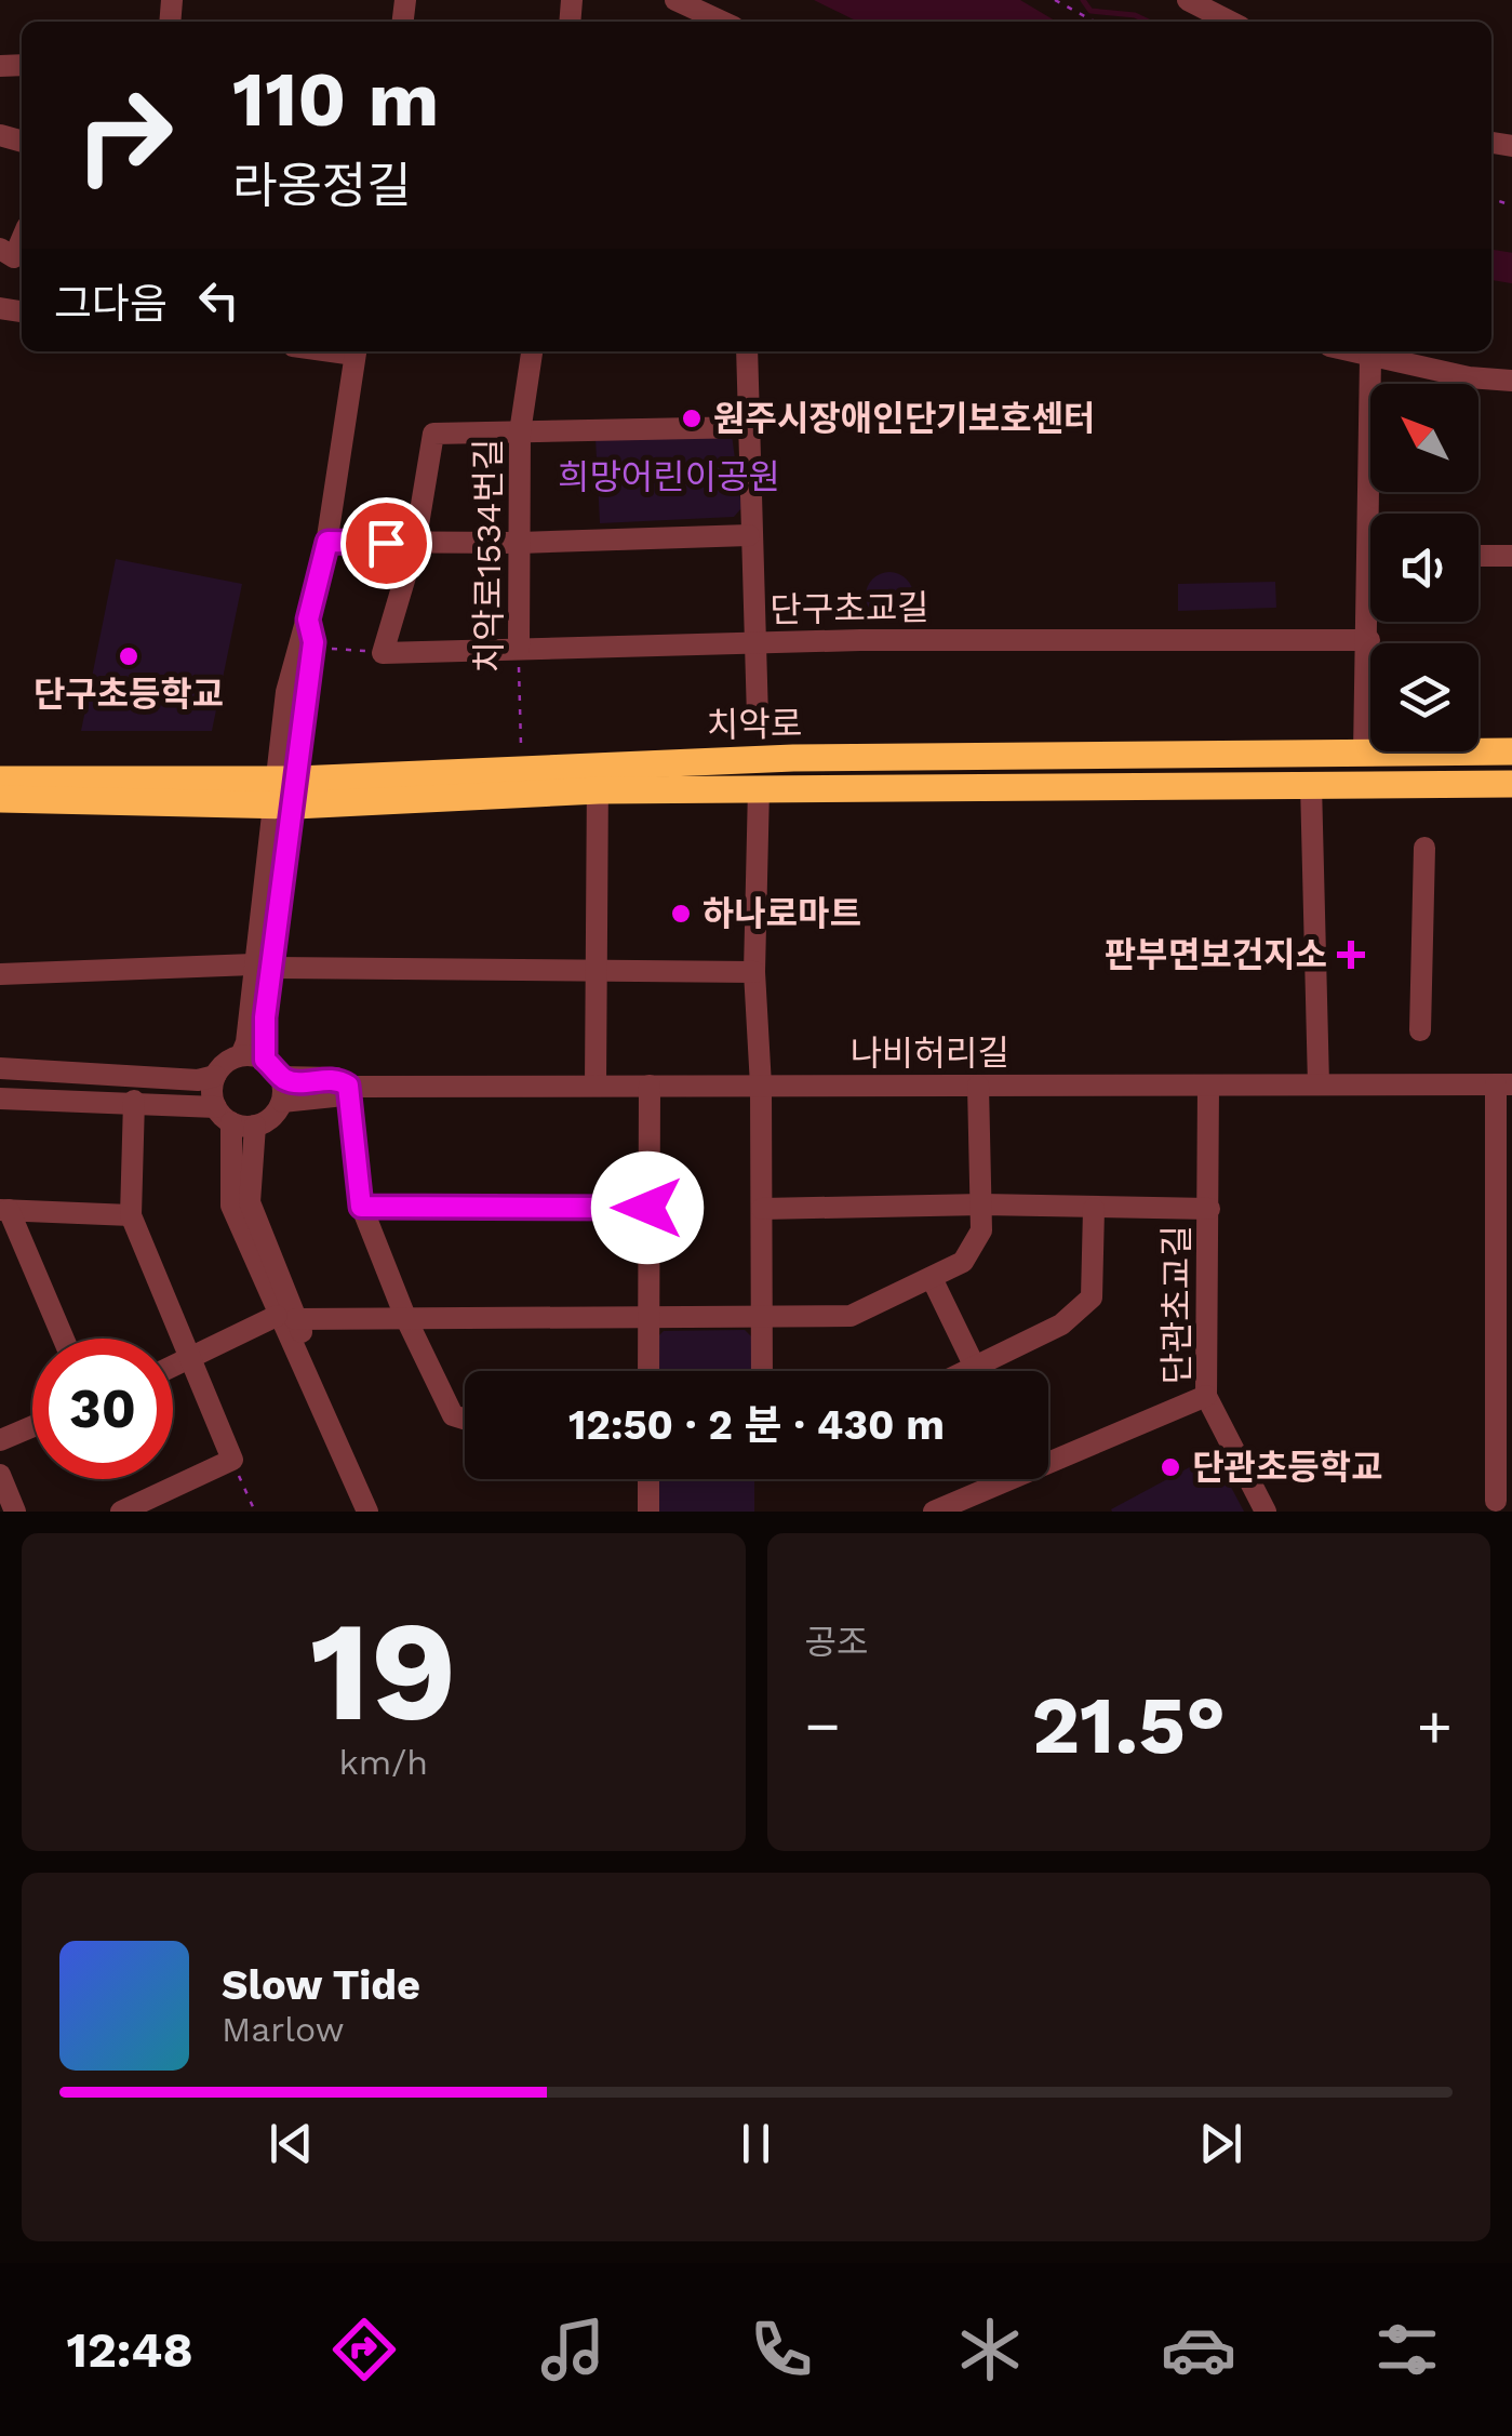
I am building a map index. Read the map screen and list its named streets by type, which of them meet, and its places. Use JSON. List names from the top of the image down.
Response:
{
  "streets": {
    "main road": ["치악로"],
    "street": [
      "치악로1534번길",
      "단구초교길",
      "나비허리길",
      "단관초교길"
    ]
  },
  "crossings": [
    ["치악로1534번길", "단구초교길"],
    ["치악로1534번길", "치악로"],
    ["치악로", "나비허리길"],
    ["나비허리길", "단관초교길"]
  ],
  "parks": ["희망어린이공원"],
  "places": {
    "other": [
      "원주시장애인단기보호센터",
      "단구초등학교",
      "하나로마트",
      "단관초등학교"
    ],
    "health": ["판부면보건지소"]
  },
  "north": "top left",
  "page": {
    "turn": ["110 m", "라옹정길"],
    "then": "그다음",
    "limit": "30",
    "trip": "12:50 · 2 분 · 430 m",
    "tile": [
      ["19", "km/h"],
      "공조"
    ],
    "heat": ["−", "21.5°", "+"],
    "song": ["Slow Tide", "Marlow"],
    "tabs": "12:48"
  }
}
